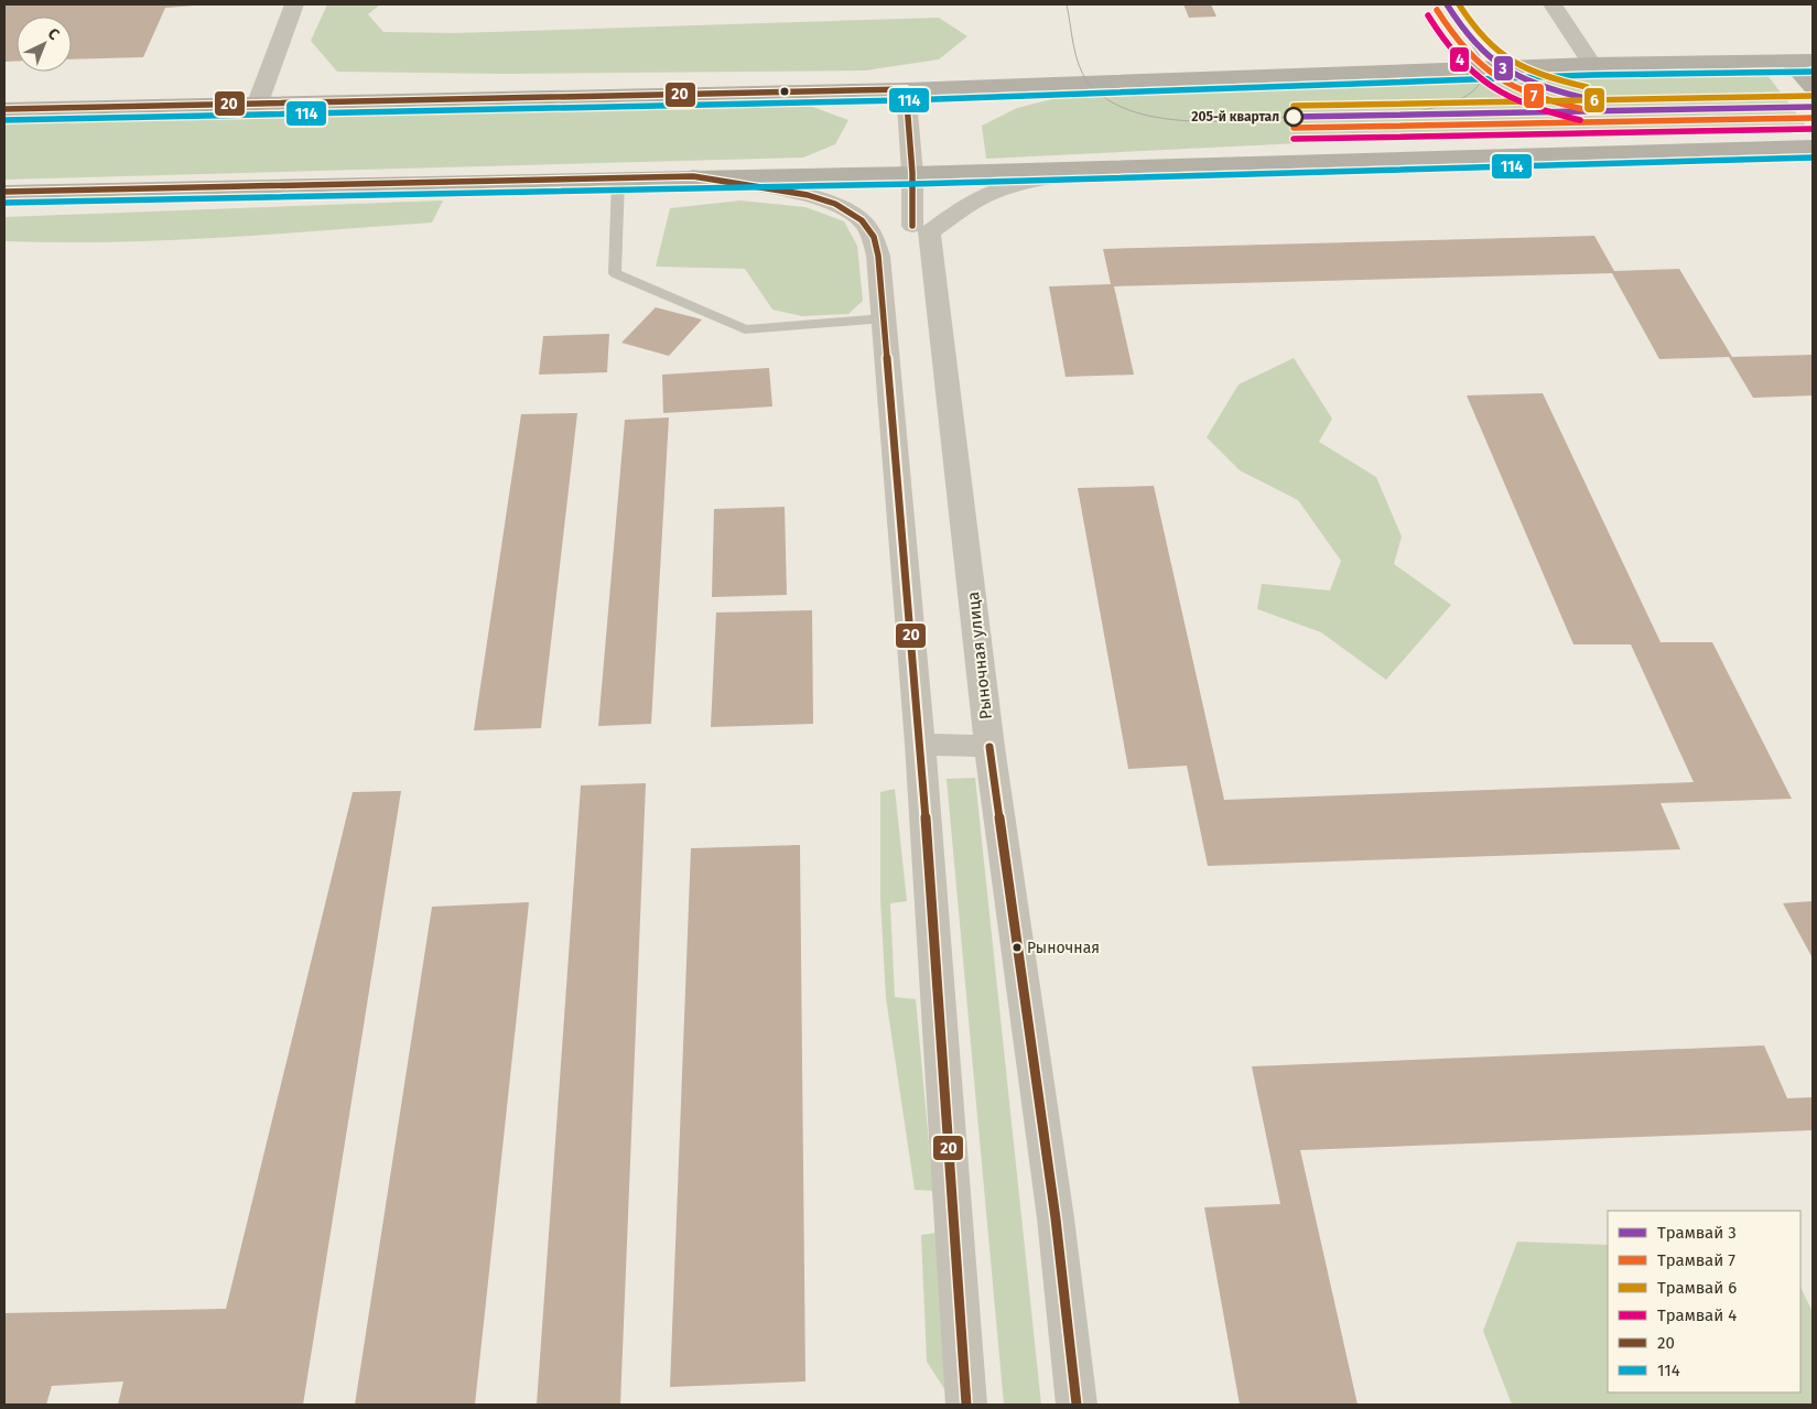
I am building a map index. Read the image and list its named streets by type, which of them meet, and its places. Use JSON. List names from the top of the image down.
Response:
{
  "streets": {
    "street": ["Рыночная улица"]
  },
  "places": ["205-й квартал", "Рыночная"],
  "lines": [
    "tram line 3",
    "tram line 6",
    "tram line 7",
    "tram line 4",
    "transit line 114",
    "transit line 20"
  ],
  "legend": [
    "Трамвай 3",
    "Трамвай 7",
    "Трамвай 6",
    "Трамвай 4",
    "20",
    "114"
  ],
  "north": "top right"
}
